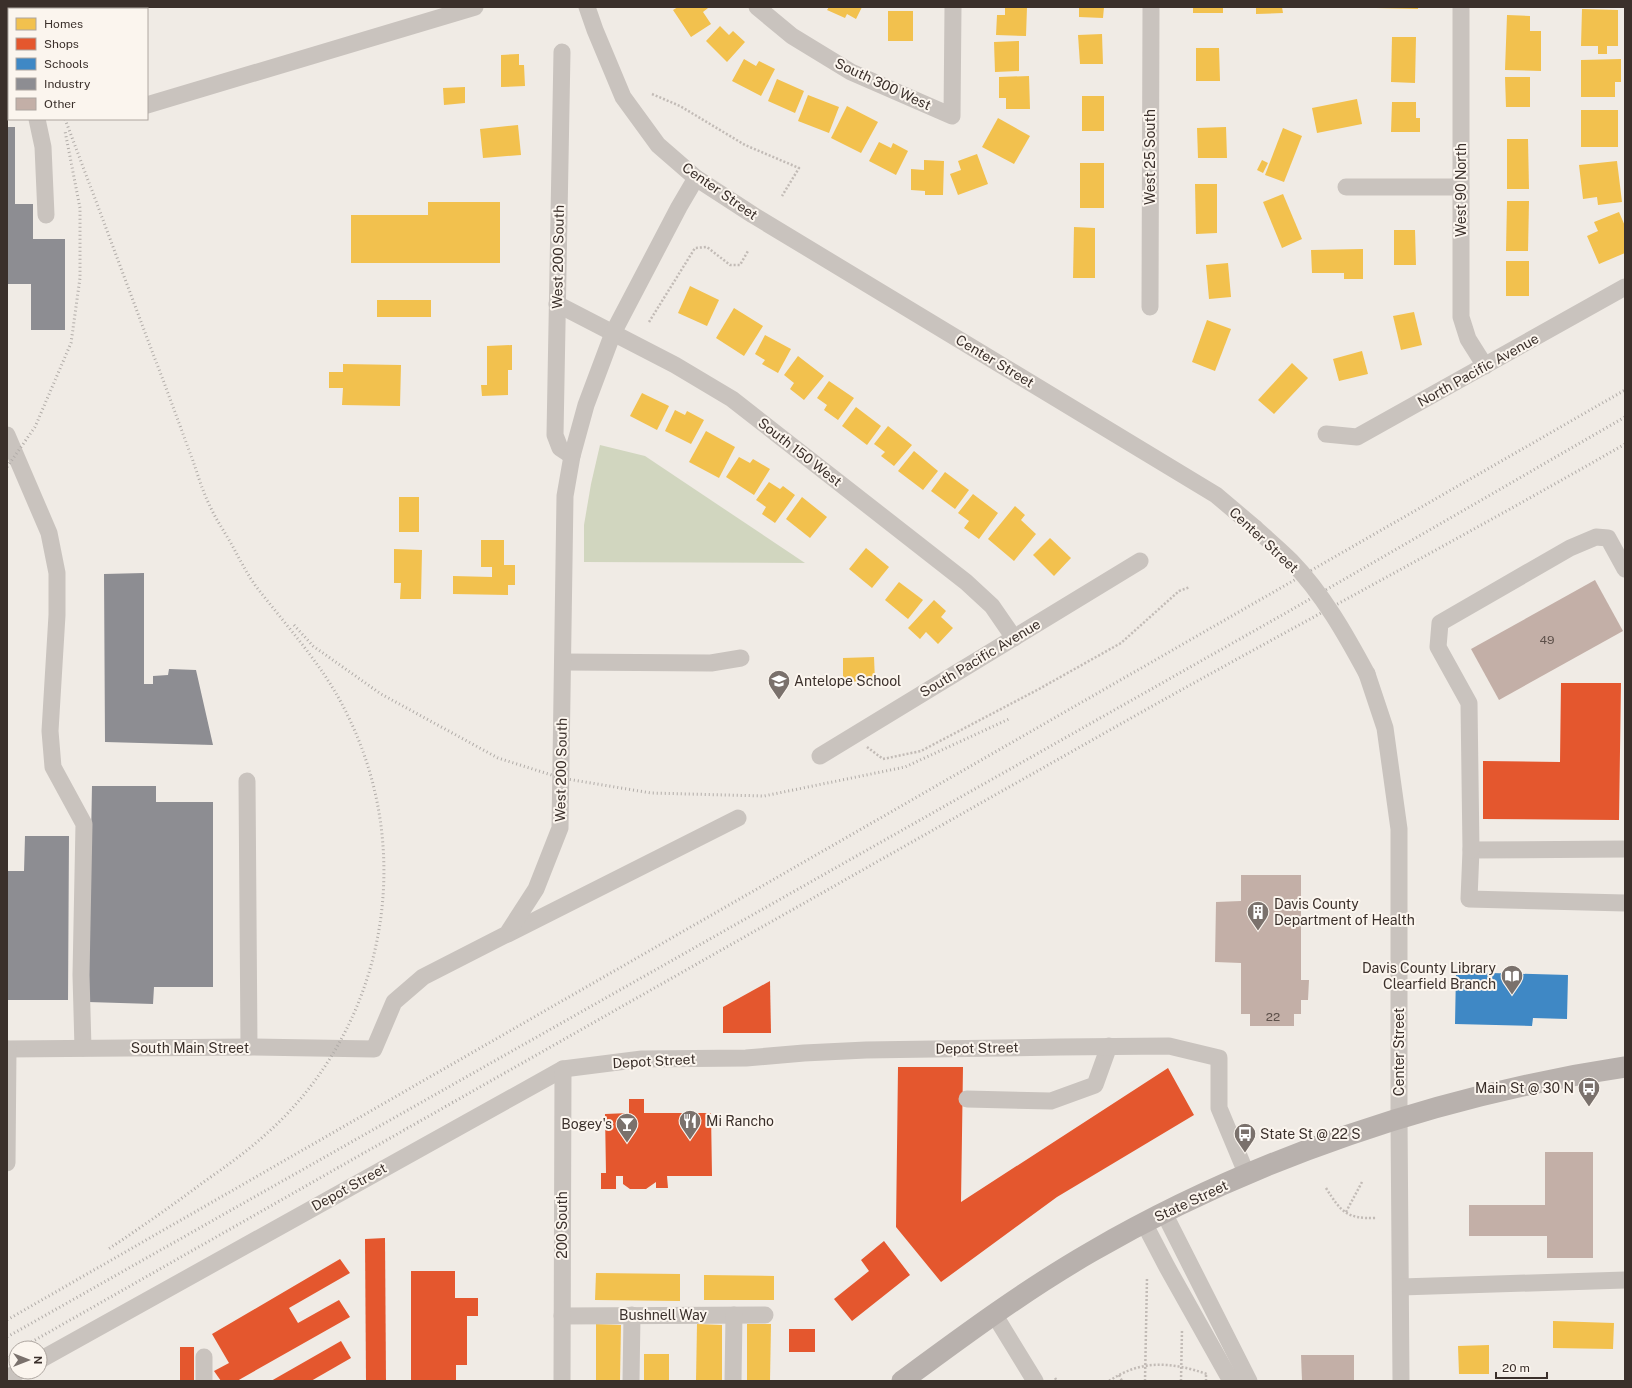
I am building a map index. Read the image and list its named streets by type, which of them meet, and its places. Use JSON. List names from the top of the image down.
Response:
{
  "streets": {
    "main road": ["State Street"],
    "street": [
      "South 300 West",
      "West 25 South",
      "West 90 North",
      "Center Street",
      "West 200 South",
      "North Pacific Avenue",
      "South 150 West",
      "South Pacific Avenue",
      "South Main Street",
      "Depot Street",
      "200 South",
      "Bushnell Way"
    ]
  },
  "crossings": [
    ["West 90 North", "North Pacific Avenue"],
    ["Center Street", "West 200 South"],
    ["Center Street", "State Street"],
    ["West 200 South", "South 150 West"],
    ["West 200 South", "South Main Street"],
    ["South 150 West", "South Pacific Avenue"],
    ["Depot Street", "State Street"],
    ["Depot Street", "200 South"],
    ["200 South", "Bushnell Way"]
  ],
  "places": {
    "school or university": ["Antelope School"],
    "building": ["Davis County Department of Health"],
    "library": ["Davis County Library Clearfield Branch"],
    "bus stop": ["Main St @ 30 N", "State St @ 22 S"],
    "restaurant": ["Mi Rancho"],
    "bar": ["Bogey's"]
  },
  "house_numbers": ["49", "22"],
  "legend": [
    "Homes",
    "Shops",
    "Schools",
    "Industry",
    "Other"
  ],
  "scale_bar": "20 m",
  "north": "right"
}
